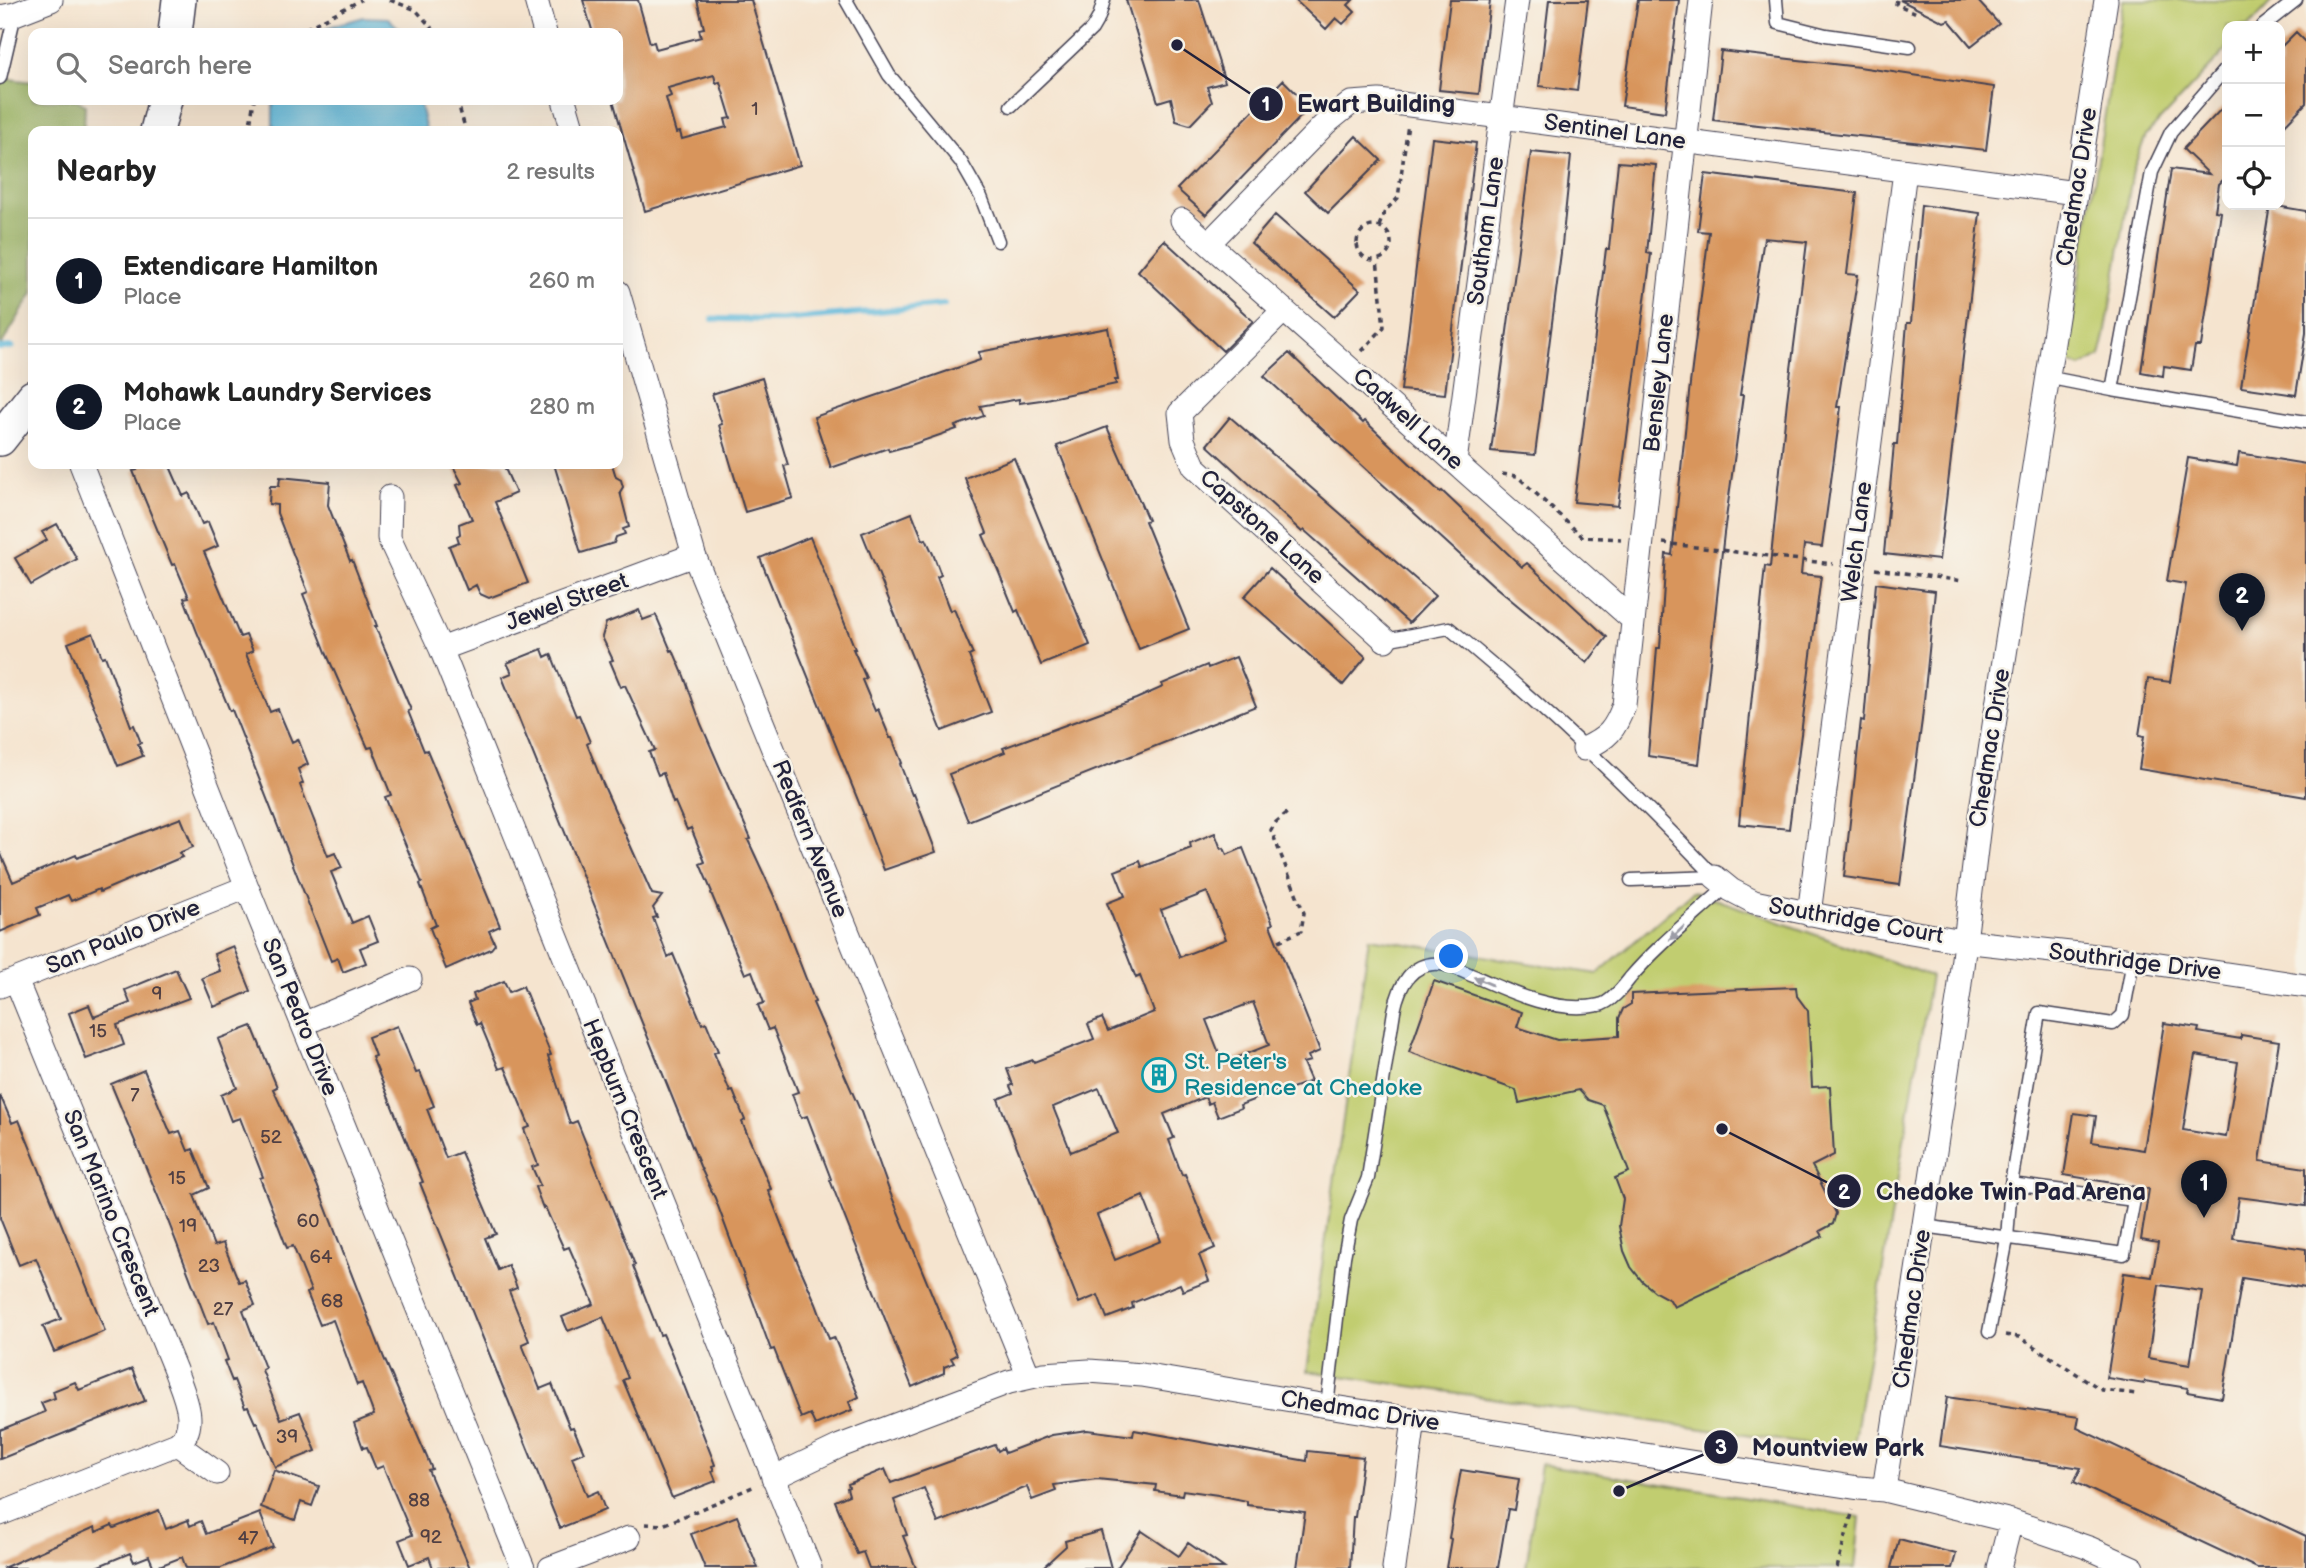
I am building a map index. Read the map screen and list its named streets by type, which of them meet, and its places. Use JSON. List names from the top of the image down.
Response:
{
  "streets": {
    "street": [
      "Sentinel Lane",
      "Chedmac Drive",
      "Southam Lane",
      "Bensley Lane",
      "Cadwell Lane",
      "Capstone Lane",
      "Welch Lane",
      "Jewel Street",
      "Redfern Avenue",
      "Southridge Court",
      "San Paulo Drive",
      "Southridge Drive",
      "San Pedro Drive",
      "Hepburn Crescent",
      "San Marino Crescent"
    ]
  },
  "crossings": [
    ["Sentinel Lane", "Chedmac Drive"],
    ["Sentinel Lane", "Southam Lane"],
    ["Sentinel Lane", "Bensley Lane"],
    ["Sentinel Lane", "Cadwell Lane"],
    ["Sentinel Lane", "Welch Lane"],
    ["Chedmac Drive", "Redfern Avenue"],
    ["Chedmac Drive", "Southridge Court"],
    ["Chedmac Drive", "Southridge Drive"],
    ["Chedmac Drive", "Hepburn Crescent"],
    ["Southam Lane", "Cadwell Lane"],
    ["Bensley Lane", "Cadwell Lane"],
    ["Cadwell Lane", "Capstone Lane"],
    ["Welch Lane", "Southridge Court"],
    ["Jewel Street", "Redfern Avenue"],
    ["Jewel Street", "Hepburn Crescent"],
    ["Southridge Court", "Southridge Drive"],
    ["San Paulo Drive", "San Pedro Drive"],
    ["San Paulo Drive", "San Marino Crescent"]
  ],
  "places": {
    "other": ["Ewart Building", "Chedoke Twin Pad Arena", "Mountview Park"],
    "building": ["St. Peter's Residence at Chedoke"]
  },
  "house_numbers": [
    "1",
    "9",
    "15",
    "7",
    "52",
    "15",
    "60",
    "19",
    "64",
    "23",
    "68",
    "27",
    "39",
    "88",
    "92",
    "47"
  ],
  "page": {
    "map_buttons": ["+", "−"],
    "search": "Search here",
    "heading": ["Nearby", "2 results"],
    "list": [
      {
        "mark": "1",
        "name": "Extendicare Hamilton",
        "note": "Place",
        "value": "260 m"
      },
      {
        "mark": "2",
        "name": "Mohawk Laundry Services",
        "note": "Place",
        "value": "280 m"
      }
    ],
    "pins": ["2", "1"]
  }
}
